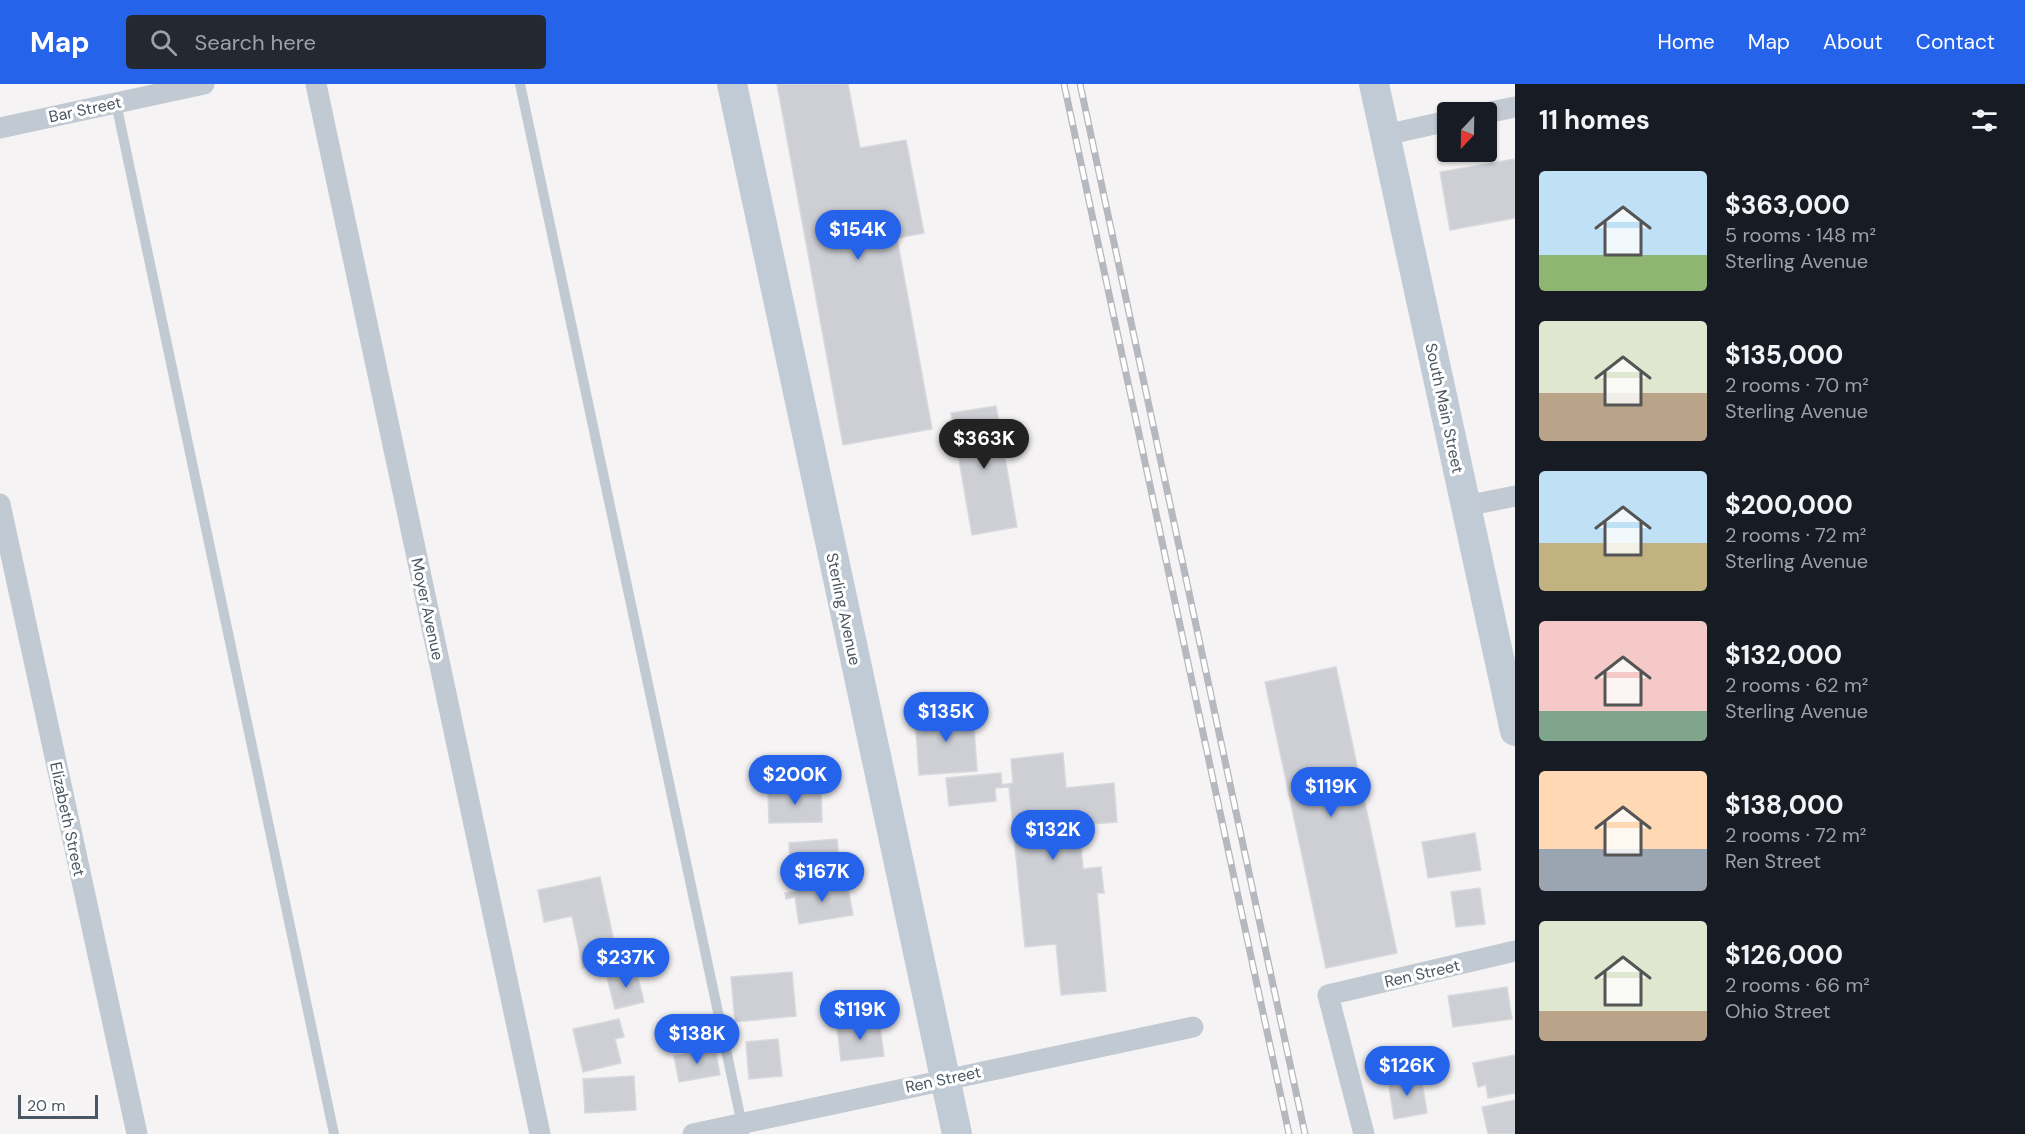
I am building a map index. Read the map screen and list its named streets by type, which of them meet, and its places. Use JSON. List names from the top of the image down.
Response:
{
  "streets": {
    "street": [
      "Bar Street",
      "South Main Street",
      "Moyer Avenue",
      "Sterling Avenue",
      "Elizabeth Street",
      "Ren Street"
    ]
  },
  "crossings": [
    ["Sterling Avenue", "Ren Street"]
  ],
  "scale_bar": "20 m",
  "north": "bottom",
  "page": {
    "header": "Map",
    "search": "Search here",
    "nav": [
      "Home",
      "Map",
      "About",
      "Contact"
    ],
    "heading": "11 homes",
    "list": [
      {
        "name": "$363,000",
        "note": "5 rooms · 148 m² · Sterling Avenue"
      },
      {
        "name": "$135,000",
        "note": "2 rooms · 70 m² · Sterling Avenue"
      },
      {
        "name": "$200,000",
        "note": "2 rooms · 72 m² · Sterling Avenue"
      },
      {
        "name": "$132,000",
        "note": "2 rooms · 62 m² · Sterling Avenue"
      },
      {
        "name": "$138,000",
        "note": "2 rooms · 72 m² · Ren Street"
      },
      {
        "name": "$126,000",
        "note": "2 rooms · 66 m² · Ohio Street"
      }
    ],
    "price": [
      "$154K",
      "$363K",
      "$135K",
      "$200K",
      "$119K",
      "$132K",
      "$167K",
      "$237K",
      "$119K",
      "$138K",
      "$126K"
    ],
    "scale": "20 m"
  }
}
